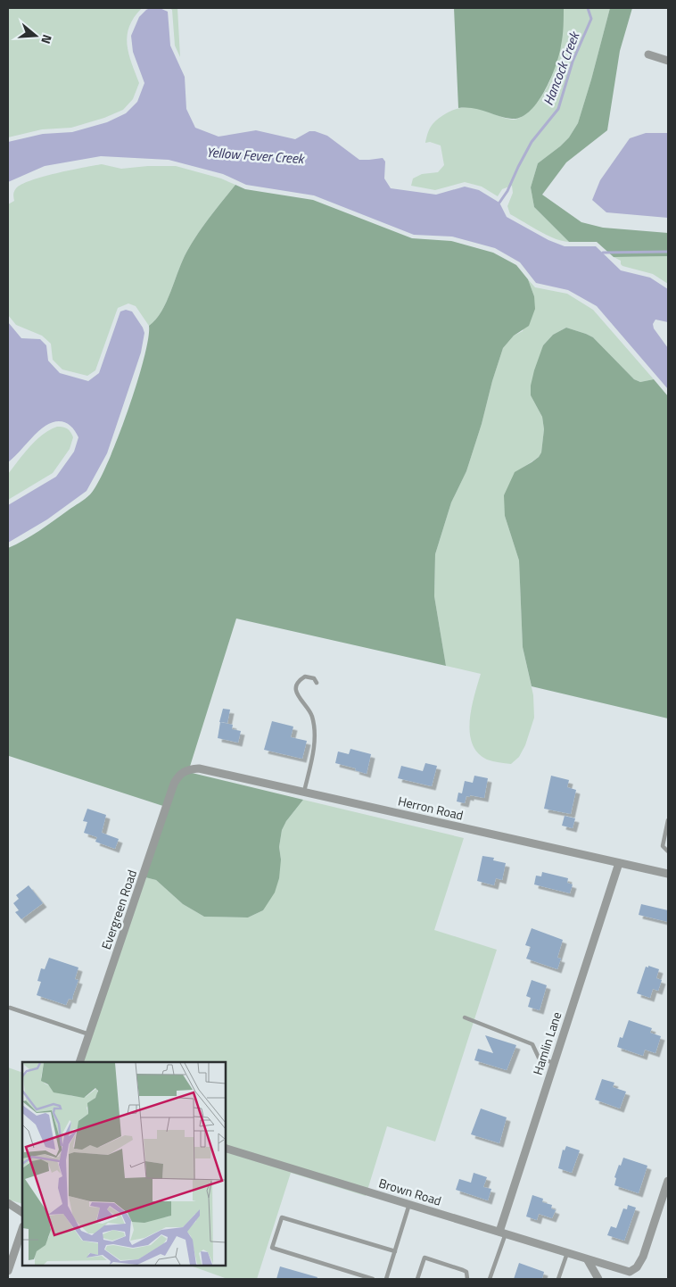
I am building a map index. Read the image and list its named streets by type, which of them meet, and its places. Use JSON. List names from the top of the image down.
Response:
{
  "streets": {
    "street": [
      "Herron Road",
      "Evergreen Road",
      "Hamlin Lane",
      "Brown Road"
    ]
  },
  "crossings": [
    ["Herron Road", "Evergreen Road"],
    ["Herron Road", "Hamlin Lane"],
    ["Hamlin Lane", "Brown Road"]
  ],
  "water": ["Hancock Creek", "Yellow Fever Creek"],
  "north": "right"
}
